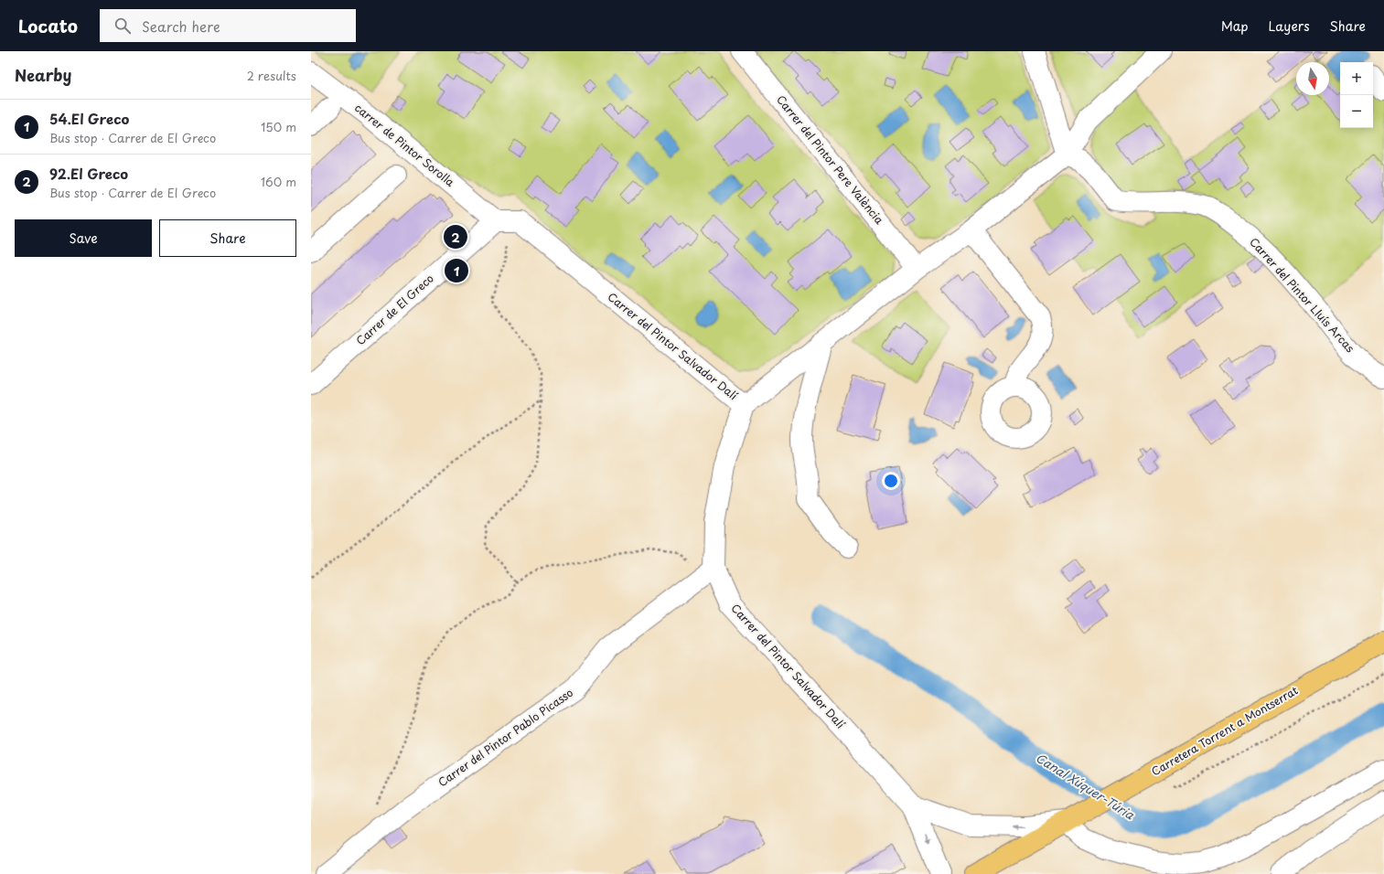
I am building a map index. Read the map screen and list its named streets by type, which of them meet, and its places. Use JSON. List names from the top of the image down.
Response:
{
  "streets": {
    "main road": ["Carretera Torrent a Montserrat"],
    "street": [
      "carrer de Pintor Sorolla",
      "Carrer del Pintor Pere València",
      "Carrer del Pintor Lluís Arcas",
      "Carrer de El Greco",
      "Carrer del Pintor Salvador Dalí",
      "Carrer del Pintor Pablo Picasso"
    ]
  },
  "crossings": [
    ["carrer de Pintor Sorolla", "Carrer de El Greco"],
    ["carrer de Pintor Sorolla", "Carrer del Pintor Salvador Dalí"],
    ["Carrer de El Greco", "Carrer del Pintor Salvador Dalí"],
    ["Carrer del Pintor Salvador Dalí", "Carretera Torrent a Montserrat"],
    ["Carrer del Pintor Salvador Dalí", "Carrer del Pintor Pablo Picasso"]
  ],
  "water": ["Canal Xúquer-Túria"],
  "north": "bottom",
  "page": {
    "header": "Locato",
    "search": "Search here",
    "nav": ["Map", "Layers", "Share"],
    "heading": ["Nearby", "2 results"],
    "map_buttons": ["+", "−"],
    "list": [
      {
        "mark": "1",
        "name": "54.El Greco",
        "note": "Bus stop · Carrer de El Greco",
        "value": "150 m"
      },
      {
        "mark": "2",
        "name": "92.El Greco",
        "note": "Bus stop · Carrer de El Greco",
        "value": "160 m"
      }
    ],
    "buttons": ["Save", "Share"],
    "pins": ["2", "1"]
  }
}
